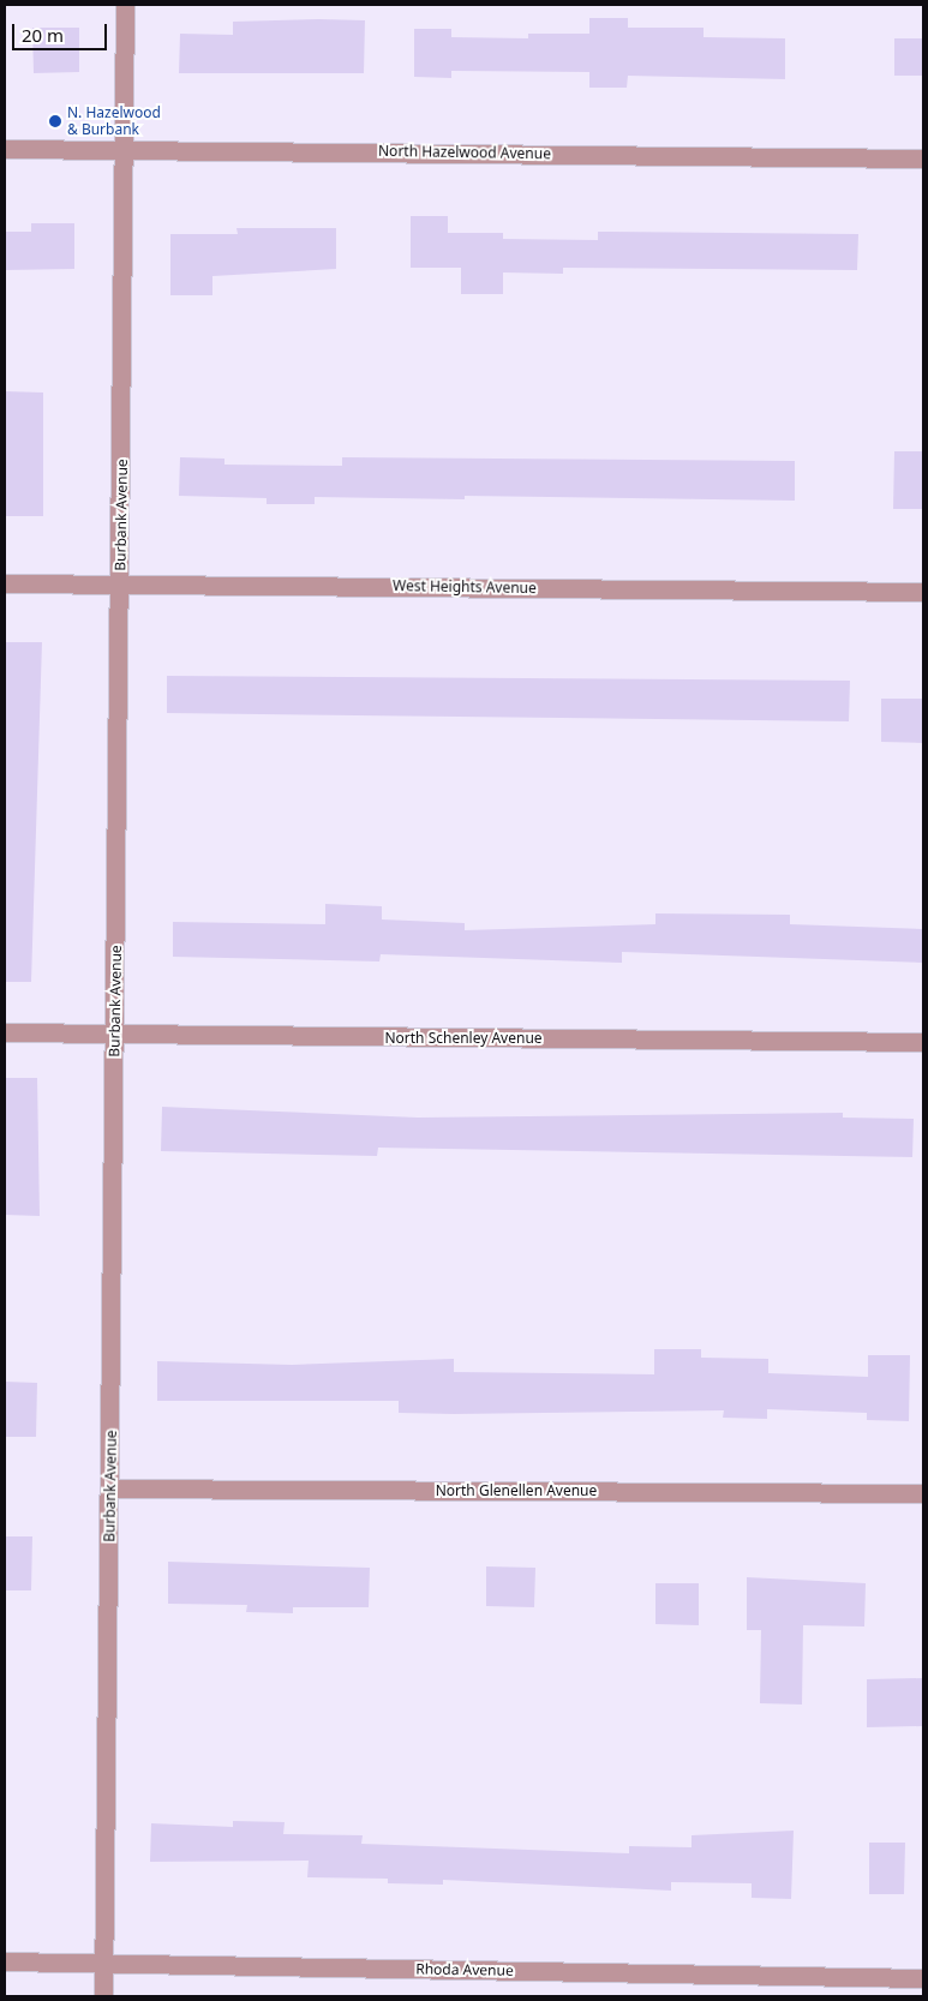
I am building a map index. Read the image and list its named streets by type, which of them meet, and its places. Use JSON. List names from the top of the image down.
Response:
{
  "streets": {
    "street": [
      "North Hazelwood Avenue",
      "Burbank Avenue",
      "West Heights Avenue",
      "North Schenley Avenue",
      "North Glenellen Avenue",
      "Rhoda Avenue"
    ]
  },
  "crossings": [
    ["North Hazelwood Avenue", "Burbank Avenue"],
    ["Burbank Avenue", "West Heights Avenue"],
    ["Burbank Avenue", "North Schenley Avenue"],
    ["Burbank Avenue", "North Glenellen Avenue"],
    ["Burbank Avenue", "Rhoda Avenue"]
  ],
  "places": ["N. Hazelwood & Burbank"],
  "scale_bar": "20 m"
}
